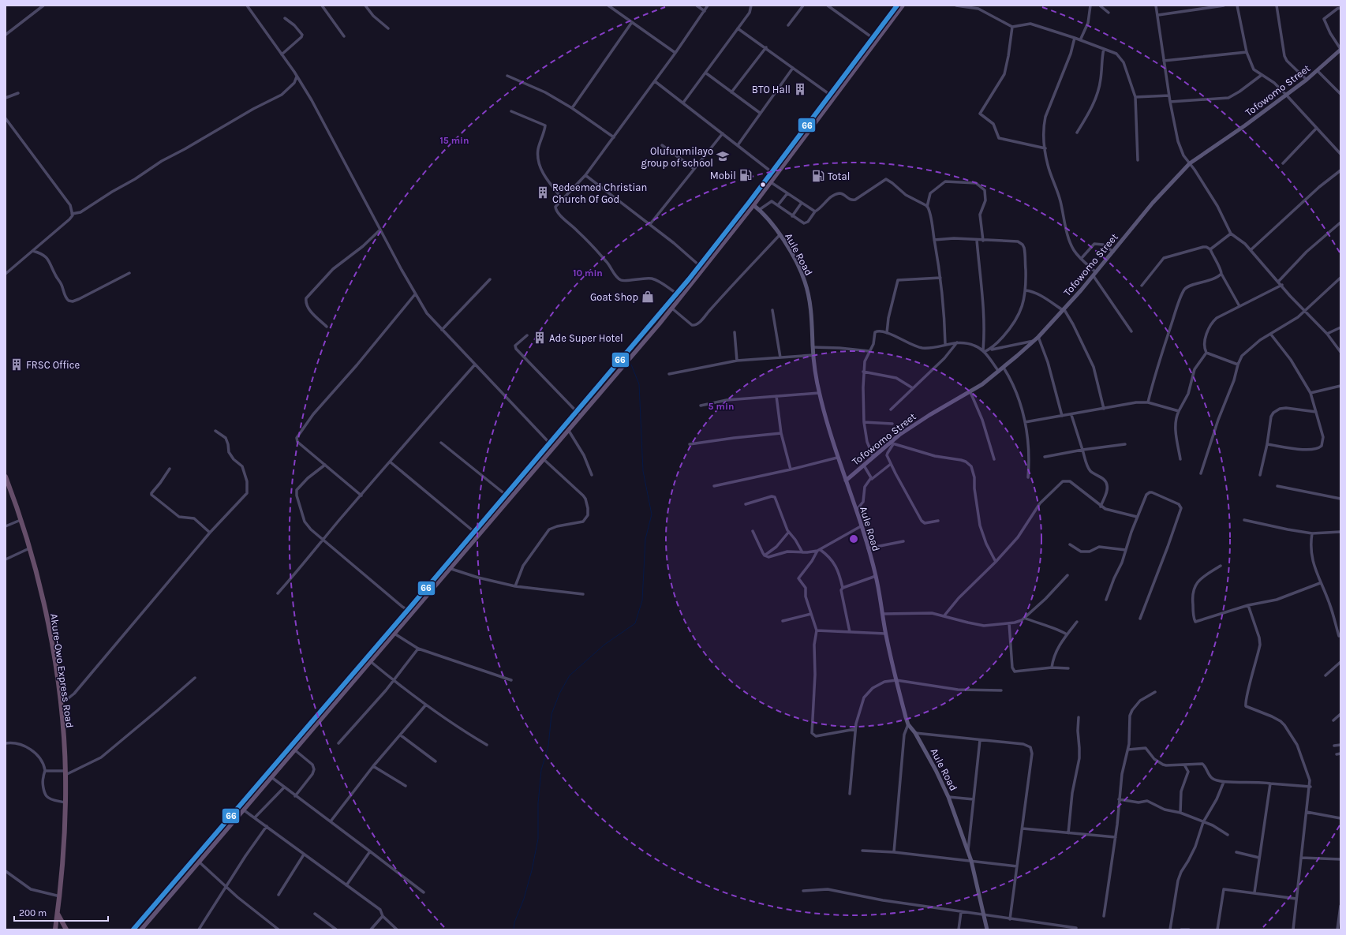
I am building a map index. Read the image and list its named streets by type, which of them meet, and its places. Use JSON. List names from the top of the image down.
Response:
{
  "streets": {
    "highway": ["Akure-Owo Express Road"],
    "street": ["Tofowomo Street", "Aule Road"]
  },
  "crossings": [
    ["Tofowomo Street", "Aule Road"]
  ],
  "places": {
    "building": [
      "BTO Hall",
      "Redeemed Christian Church Of God",
      "Ade Super Hotel",
      "FRSC Office"
    ],
    "school or university": ["Olufunmilayo group of school"],
    "fuel station": ["Mobil", "Total"],
    "shop": ["Goat Shop"]
  },
  "lines": ["transit line 66"],
  "scale_bar": "200 m",
  "rings": ["15 min", "10 min", "5 min"]
}
